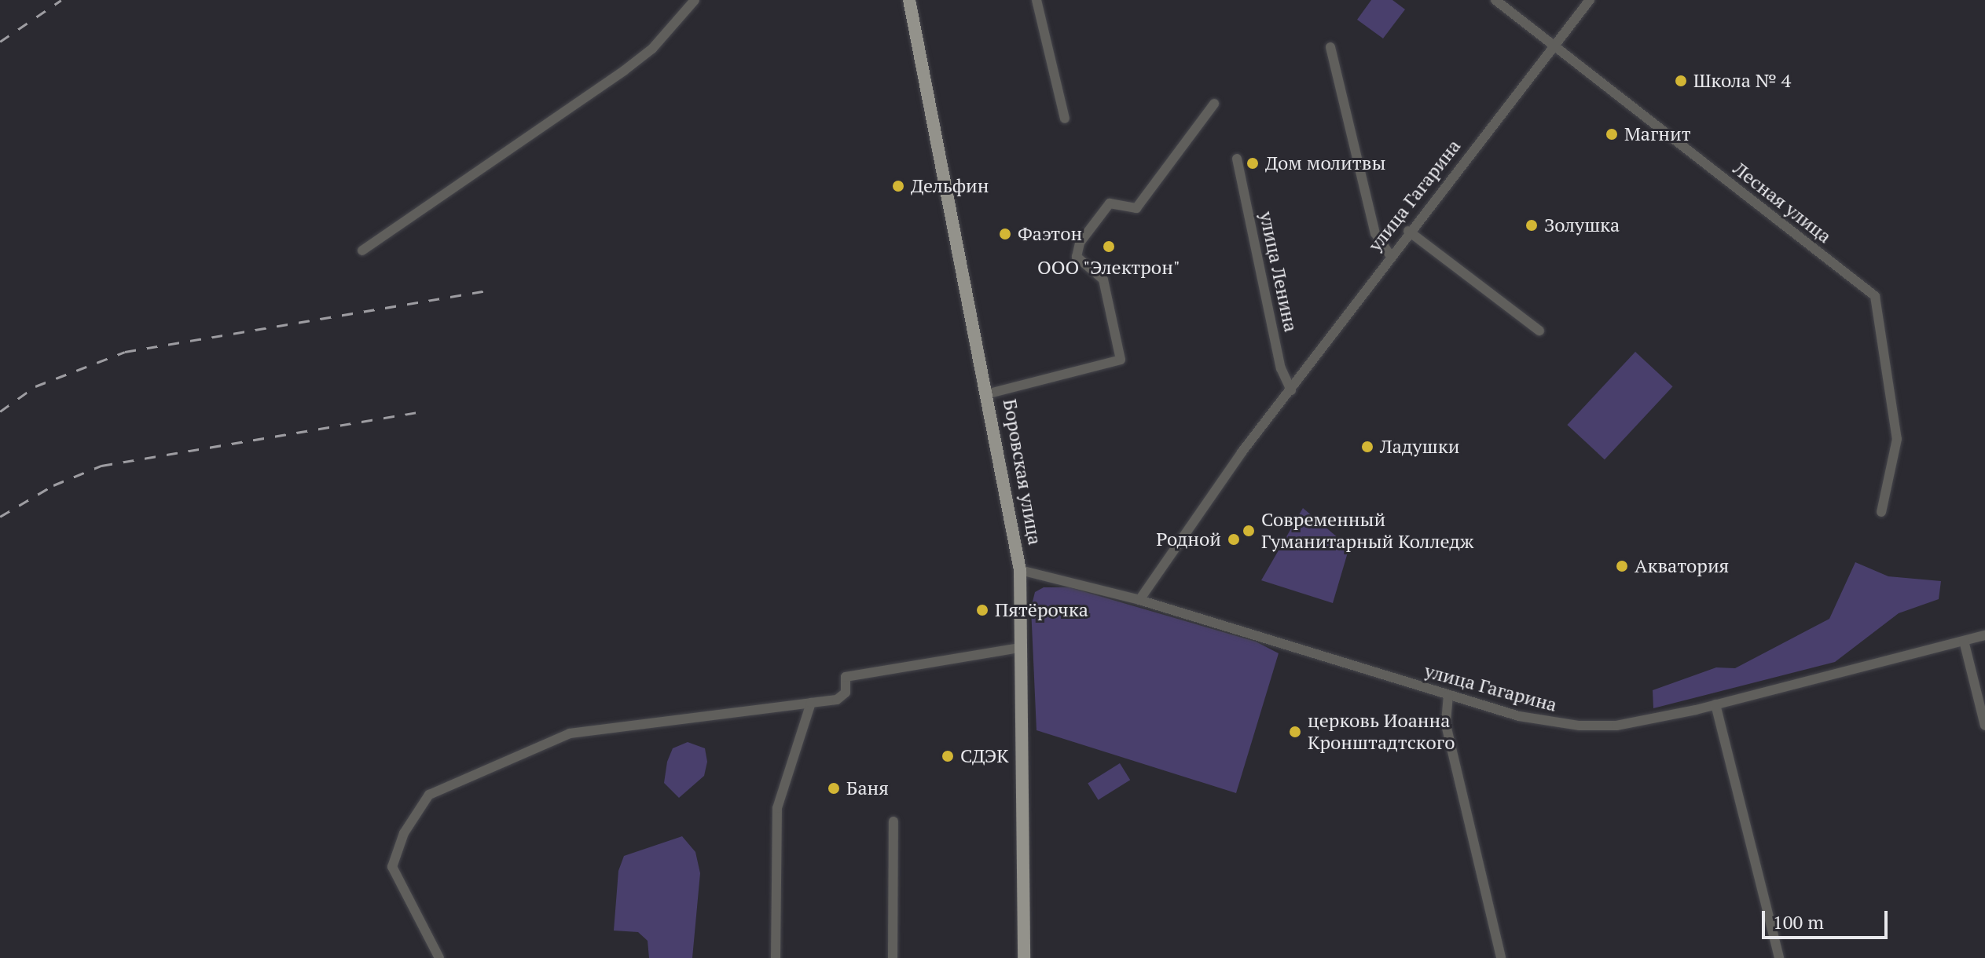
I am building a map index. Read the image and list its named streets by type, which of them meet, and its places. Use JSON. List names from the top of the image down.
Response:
{
  "streets": {
    "main road": ["Боровская улица"],
    "street": ["улица Гагарина", "Лесная улица", "улица Ленина"]
  },
  "crossings": [
    ["улица Гагарина", "Лесная улица"],
    ["улица Гагарина", "улица Ленина"],
    ["улица Гагарина", "Боровская улица"]
  ],
  "places": [
    "Школа № 4",
    "Магнит",
    "Дом молитвы",
    "Дельфин",
    "Золушка",
    "Фаэтон",
    "ООО \"Электрон\"",
    "Ладушки",
    "Современный Гуманитарный Колледж",
    "Родной",
    "Акватория",
    "Пятёрочка",
    "церковь Иоанна Кронштадтского",
    "СДЭК",
    "Баня"
  ],
  "scale_bar": "100 m"
}
